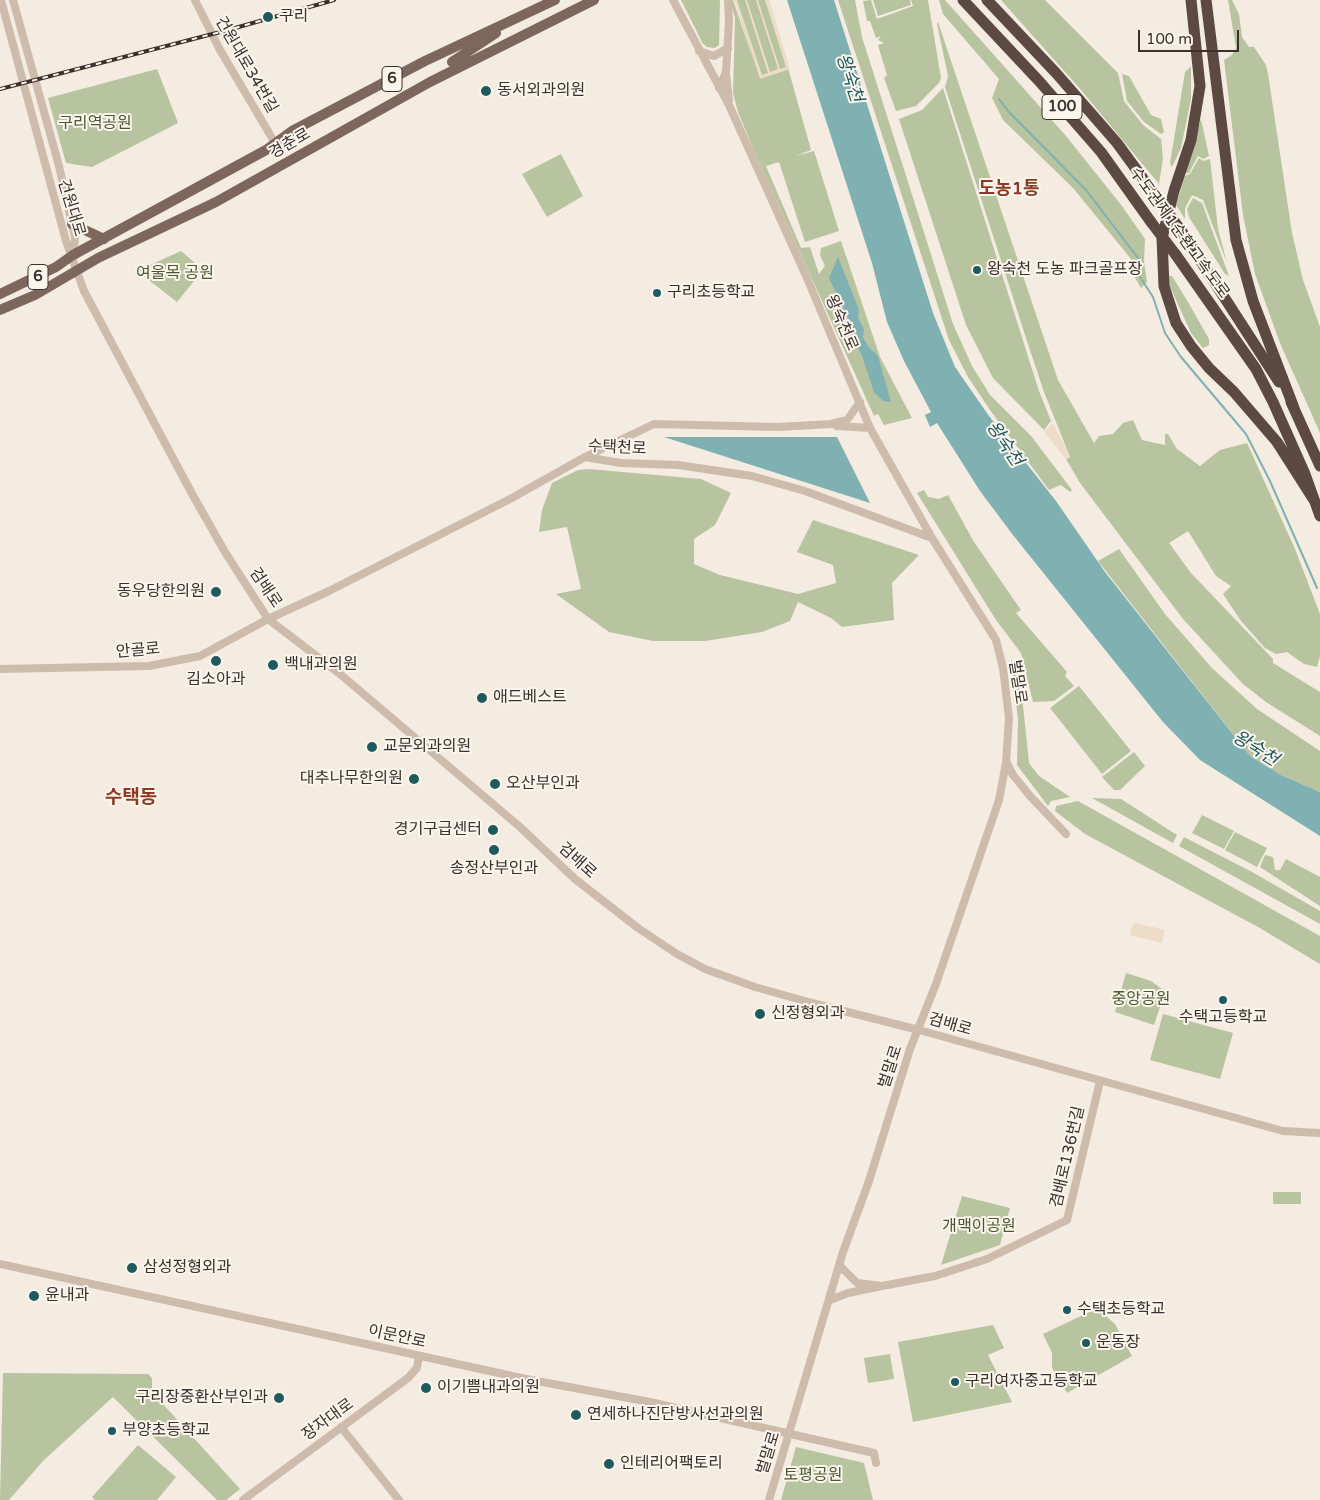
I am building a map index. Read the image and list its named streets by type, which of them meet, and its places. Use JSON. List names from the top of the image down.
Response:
{
  "streets": {
    "highway": ["100", "수도권제1순환고속도로"],
    "main road": ["6", "경춘로"],
    "street": [
      "건원대로34번길",
      "건원대로",
      "왕숙천로",
      "수택천로",
      "검배로",
      "안골로",
      "벌말로",
      "겸배로136번길",
      "이문안로",
      "장자대로"
    ]
  },
  "crossings": [
    ["건원대로34번길", "경춘로"],
    ["경춘로", "건원대로"],
    ["경춘로", "검배로"],
    ["건원대로", "검배로"],
    ["왕숙천로", "수택천로"],
    ["왕숙천로", "벌말로"],
    ["수택천로", "검배로"],
    ["수택천로", "안골로"],
    ["검배로", "안골로"],
    ["검배로", "벌말로"],
    ["검배로", "겸배로136번길"],
    ["벌말로", "이문안로"],
    ["이문안로", "장자대로"]
  ],
  "districts": ["도농1통", "수택동"],
  "water": ["왕숙천"],
  "parks": [
    "구리역공원",
    "여울목 공원",
    "중앙공원",
    "개맥이공원",
    "토평공원"
  ],
  "places": [
    "구리",
    "동서외과의원",
    "왕숙천 도농 파크골프장",
    "구리초등학교",
    "동우당한의원",
    "김소아과",
    "백내과의원",
    "애드베스트",
    "교문외과의원",
    "대추나무한의원",
    "오산부인과",
    "경기구급센터",
    "송정산부인과",
    "수택고등학교",
    "신정형외과",
    "삼성정형외과",
    "윤내과",
    "수택초등학교",
    "운동장",
    "구리여자중고등학교",
    "이기쁨내과의원",
    "구리장중환산부인과",
    "연세하나진단방사선과의원",
    "부양초등학교",
    "인테리어팩토리"
  ],
  "scale_bar": "100 m"
}
